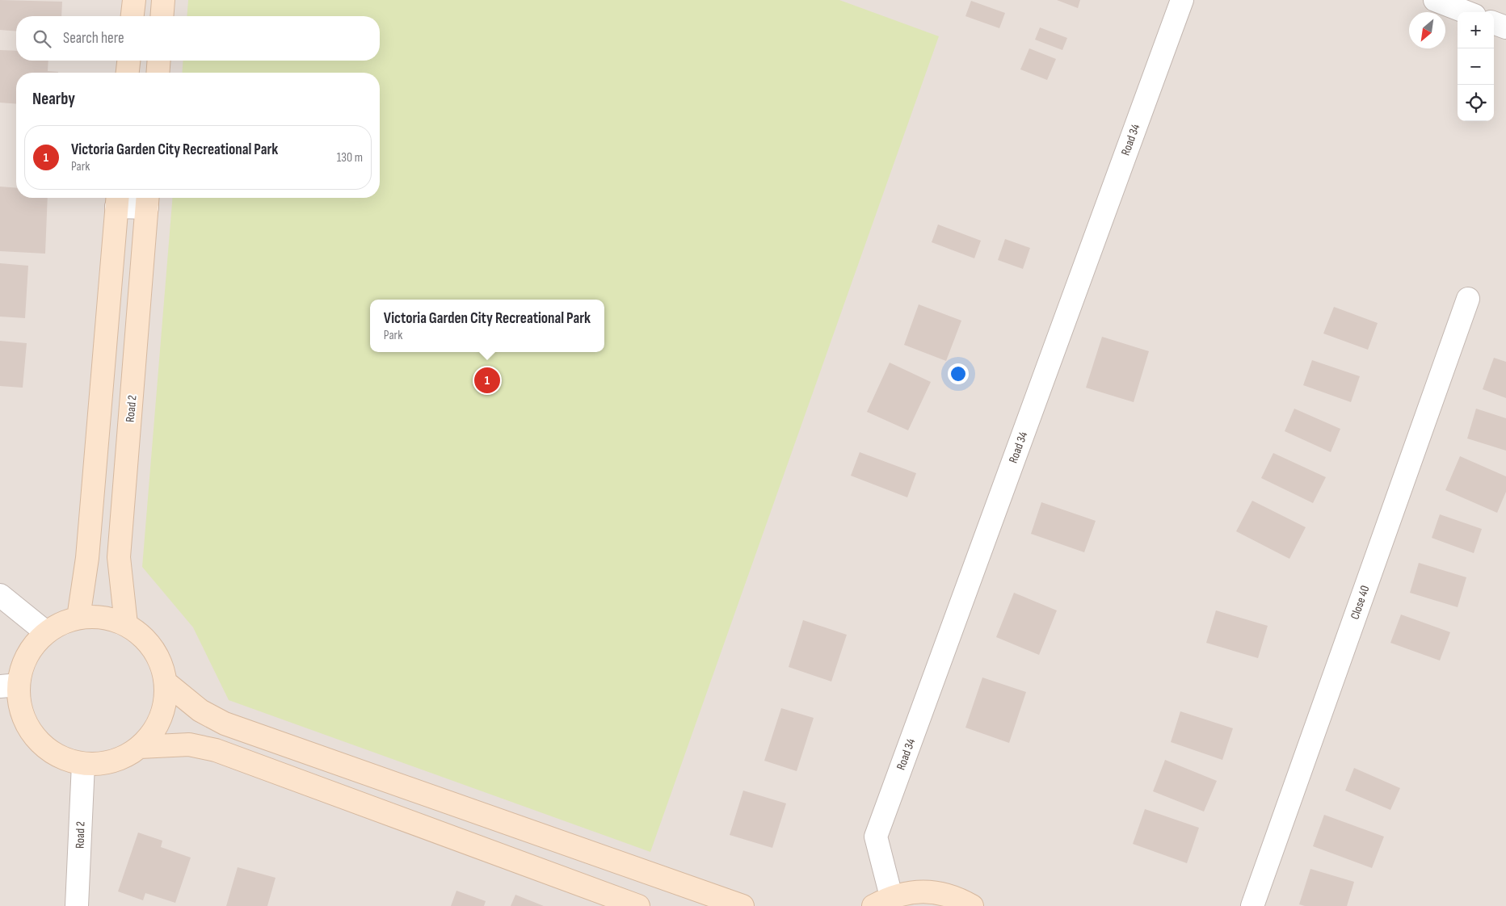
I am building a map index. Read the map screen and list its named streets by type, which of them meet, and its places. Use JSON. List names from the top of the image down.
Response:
{
  "streets": {
    "street": ["Road 34", "Road 2", "Close 40"]
  },
  "north": "bottom left",
  "page": {
    "map_buttons": ["+", "−"],
    "search": "Search here",
    "heading": "Nearby",
    "list": [
      {
        "mark": "1",
        "name": "Victoria Garden City Recreational Park",
        "note": "Park",
        "value": "130 m"
      }
    ],
    "popup": ["Victoria Garden City Recreational Park", "Park"],
    "pins": "1"
  }
}
